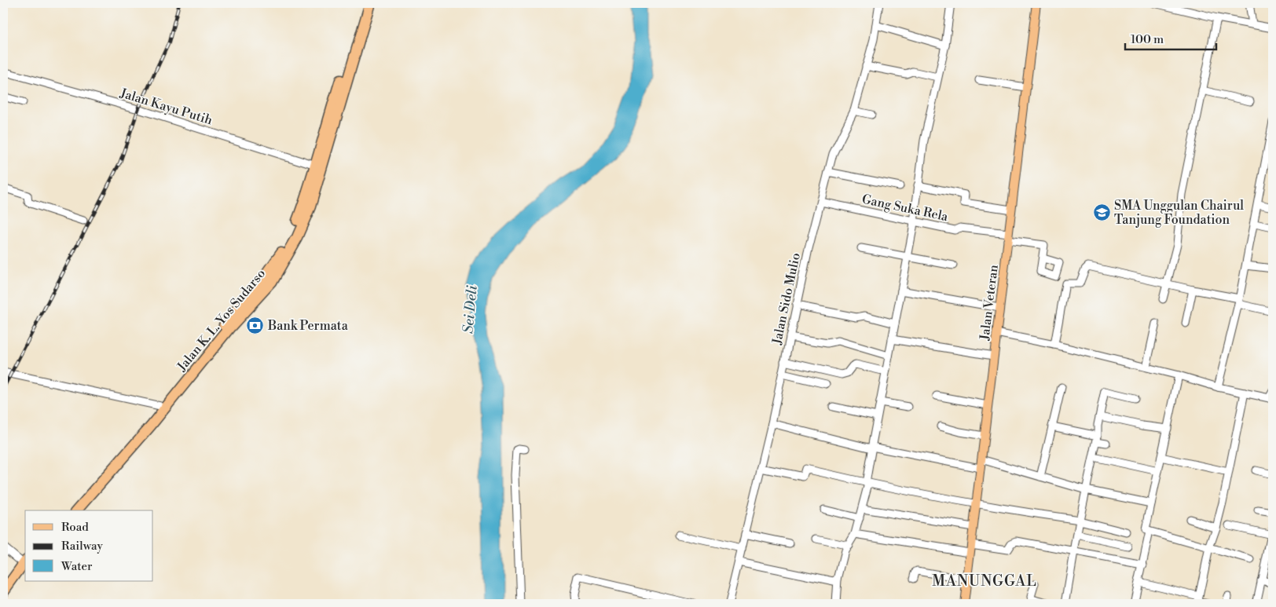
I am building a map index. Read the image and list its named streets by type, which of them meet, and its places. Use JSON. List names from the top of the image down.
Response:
{
  "streets": {
    "highway": ["Jalan K. L. Yos Sudarso"],
    "main road": ["Jalan Veteran"],
    "street": ["Jalan Kayu Putih", "Gang Suka Rela", "Jalan Sido Mulio"]
  },
  "crossings": [
    ["Jalan Kayu Putih", "Jalan K. L. Yos Sudarso"],
    ["Gang Suka Rela", "Jalan Sido Mulio"],
    ["Gang Suka Rela", "Jalan Veteran"]
  ],
  "districts": ["MANUNGGAL"],
  "water": ["Sei Deli"],
  "places": {
    "school or university": ["SMA Unggulan Chairul Tanjung Foundation"],
    "bank": ["Bank Permata"]
  },
  "legend": ["Road", "Railway", "Water"],
  "scale_bar": "100 m"
}
